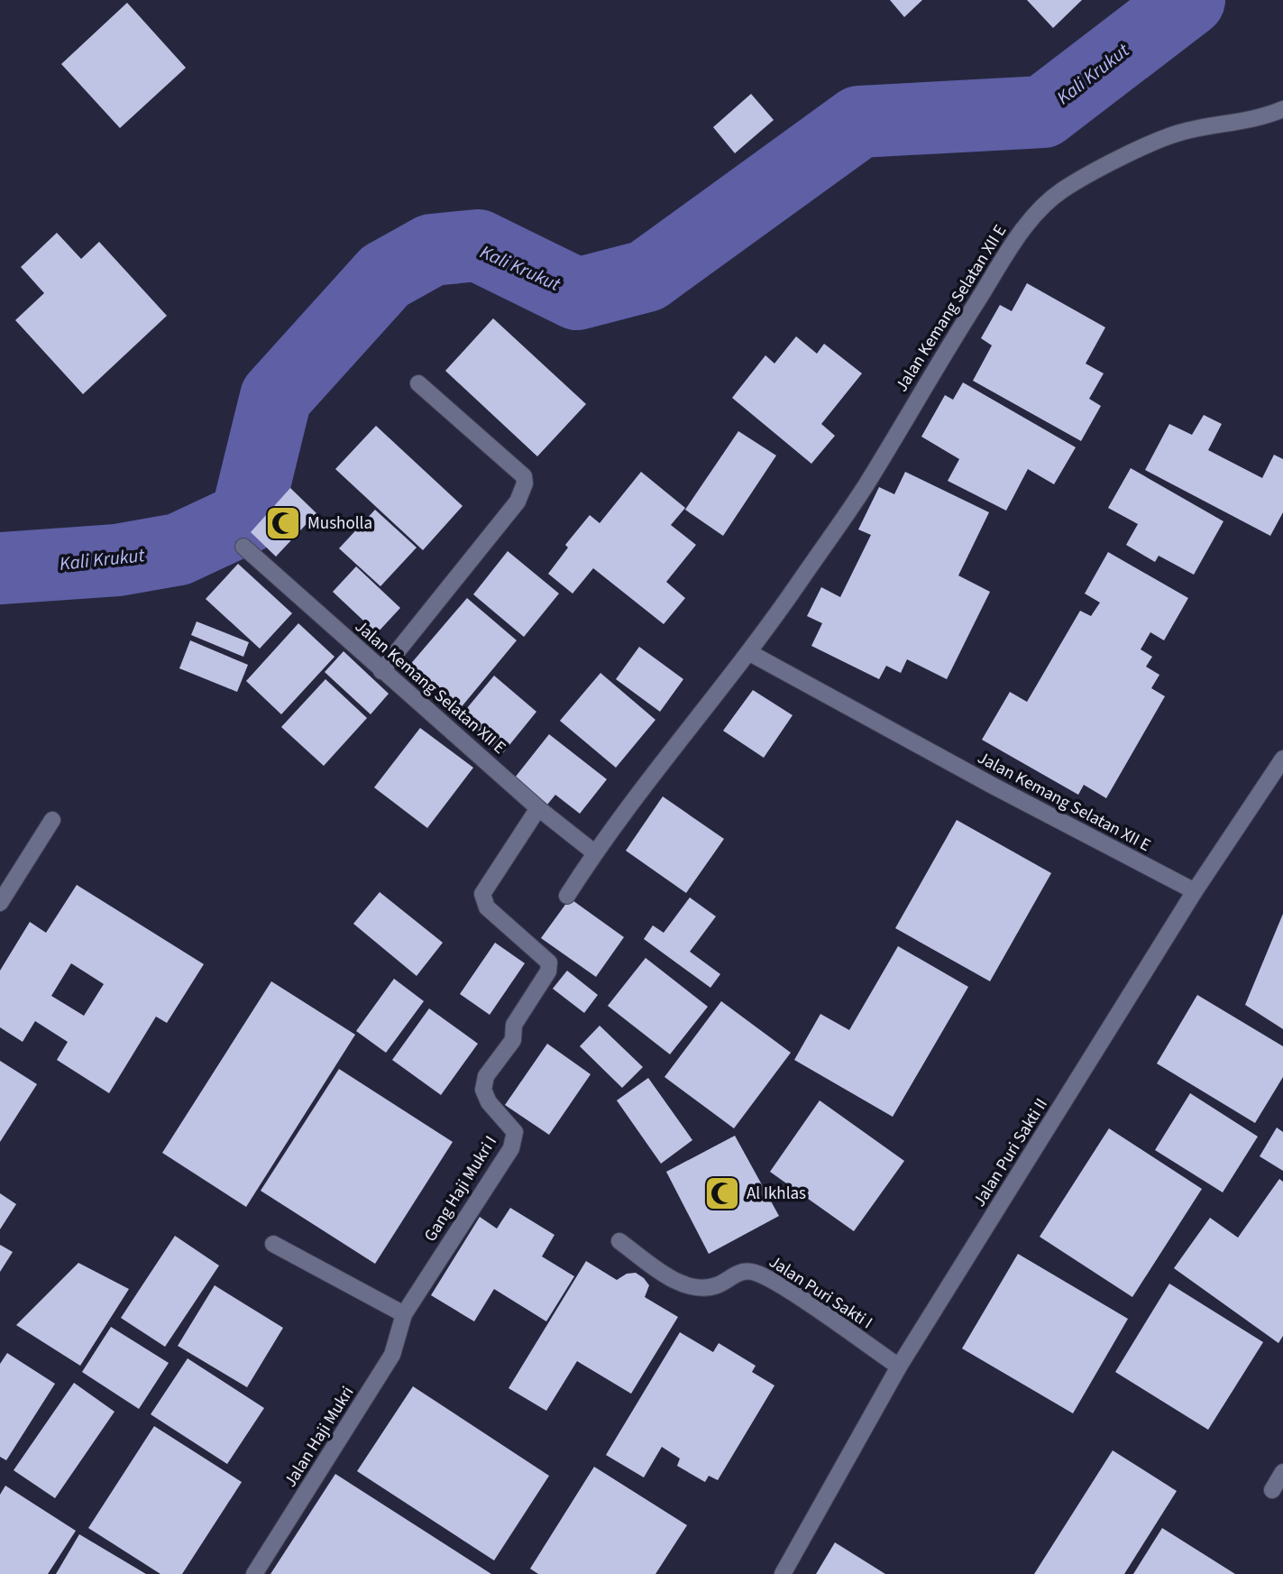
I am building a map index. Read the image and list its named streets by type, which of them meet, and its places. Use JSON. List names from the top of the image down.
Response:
{
  "streets": {
    "street": [
      "Jalan Kemang Selatan XII E",
      "Jalan Puri Sakti II",
      "Gang Haji Mukri I",
      "Jalan Puri Sakti I",
      "Jalan Haji Mukri"
    ]
  },
  "crossings": [
    ["Jalan Kemang Selatan XII E", "Jalan Puri Sakti II"],
    ["Jalan Kemang Selatan XII E", "Gang Haji Mukri I"],
    ["Jalan Puri Sakti II", "Jalan Puri Sakti I"],
    ["Gang Haji Mukri I", "Jalan Haji Mukri"]
  ],
  "water": ["Kali Krukut"],
  "places": {
    "mosque": ["Musholla", "Al Ikhlas"]
  }
}
